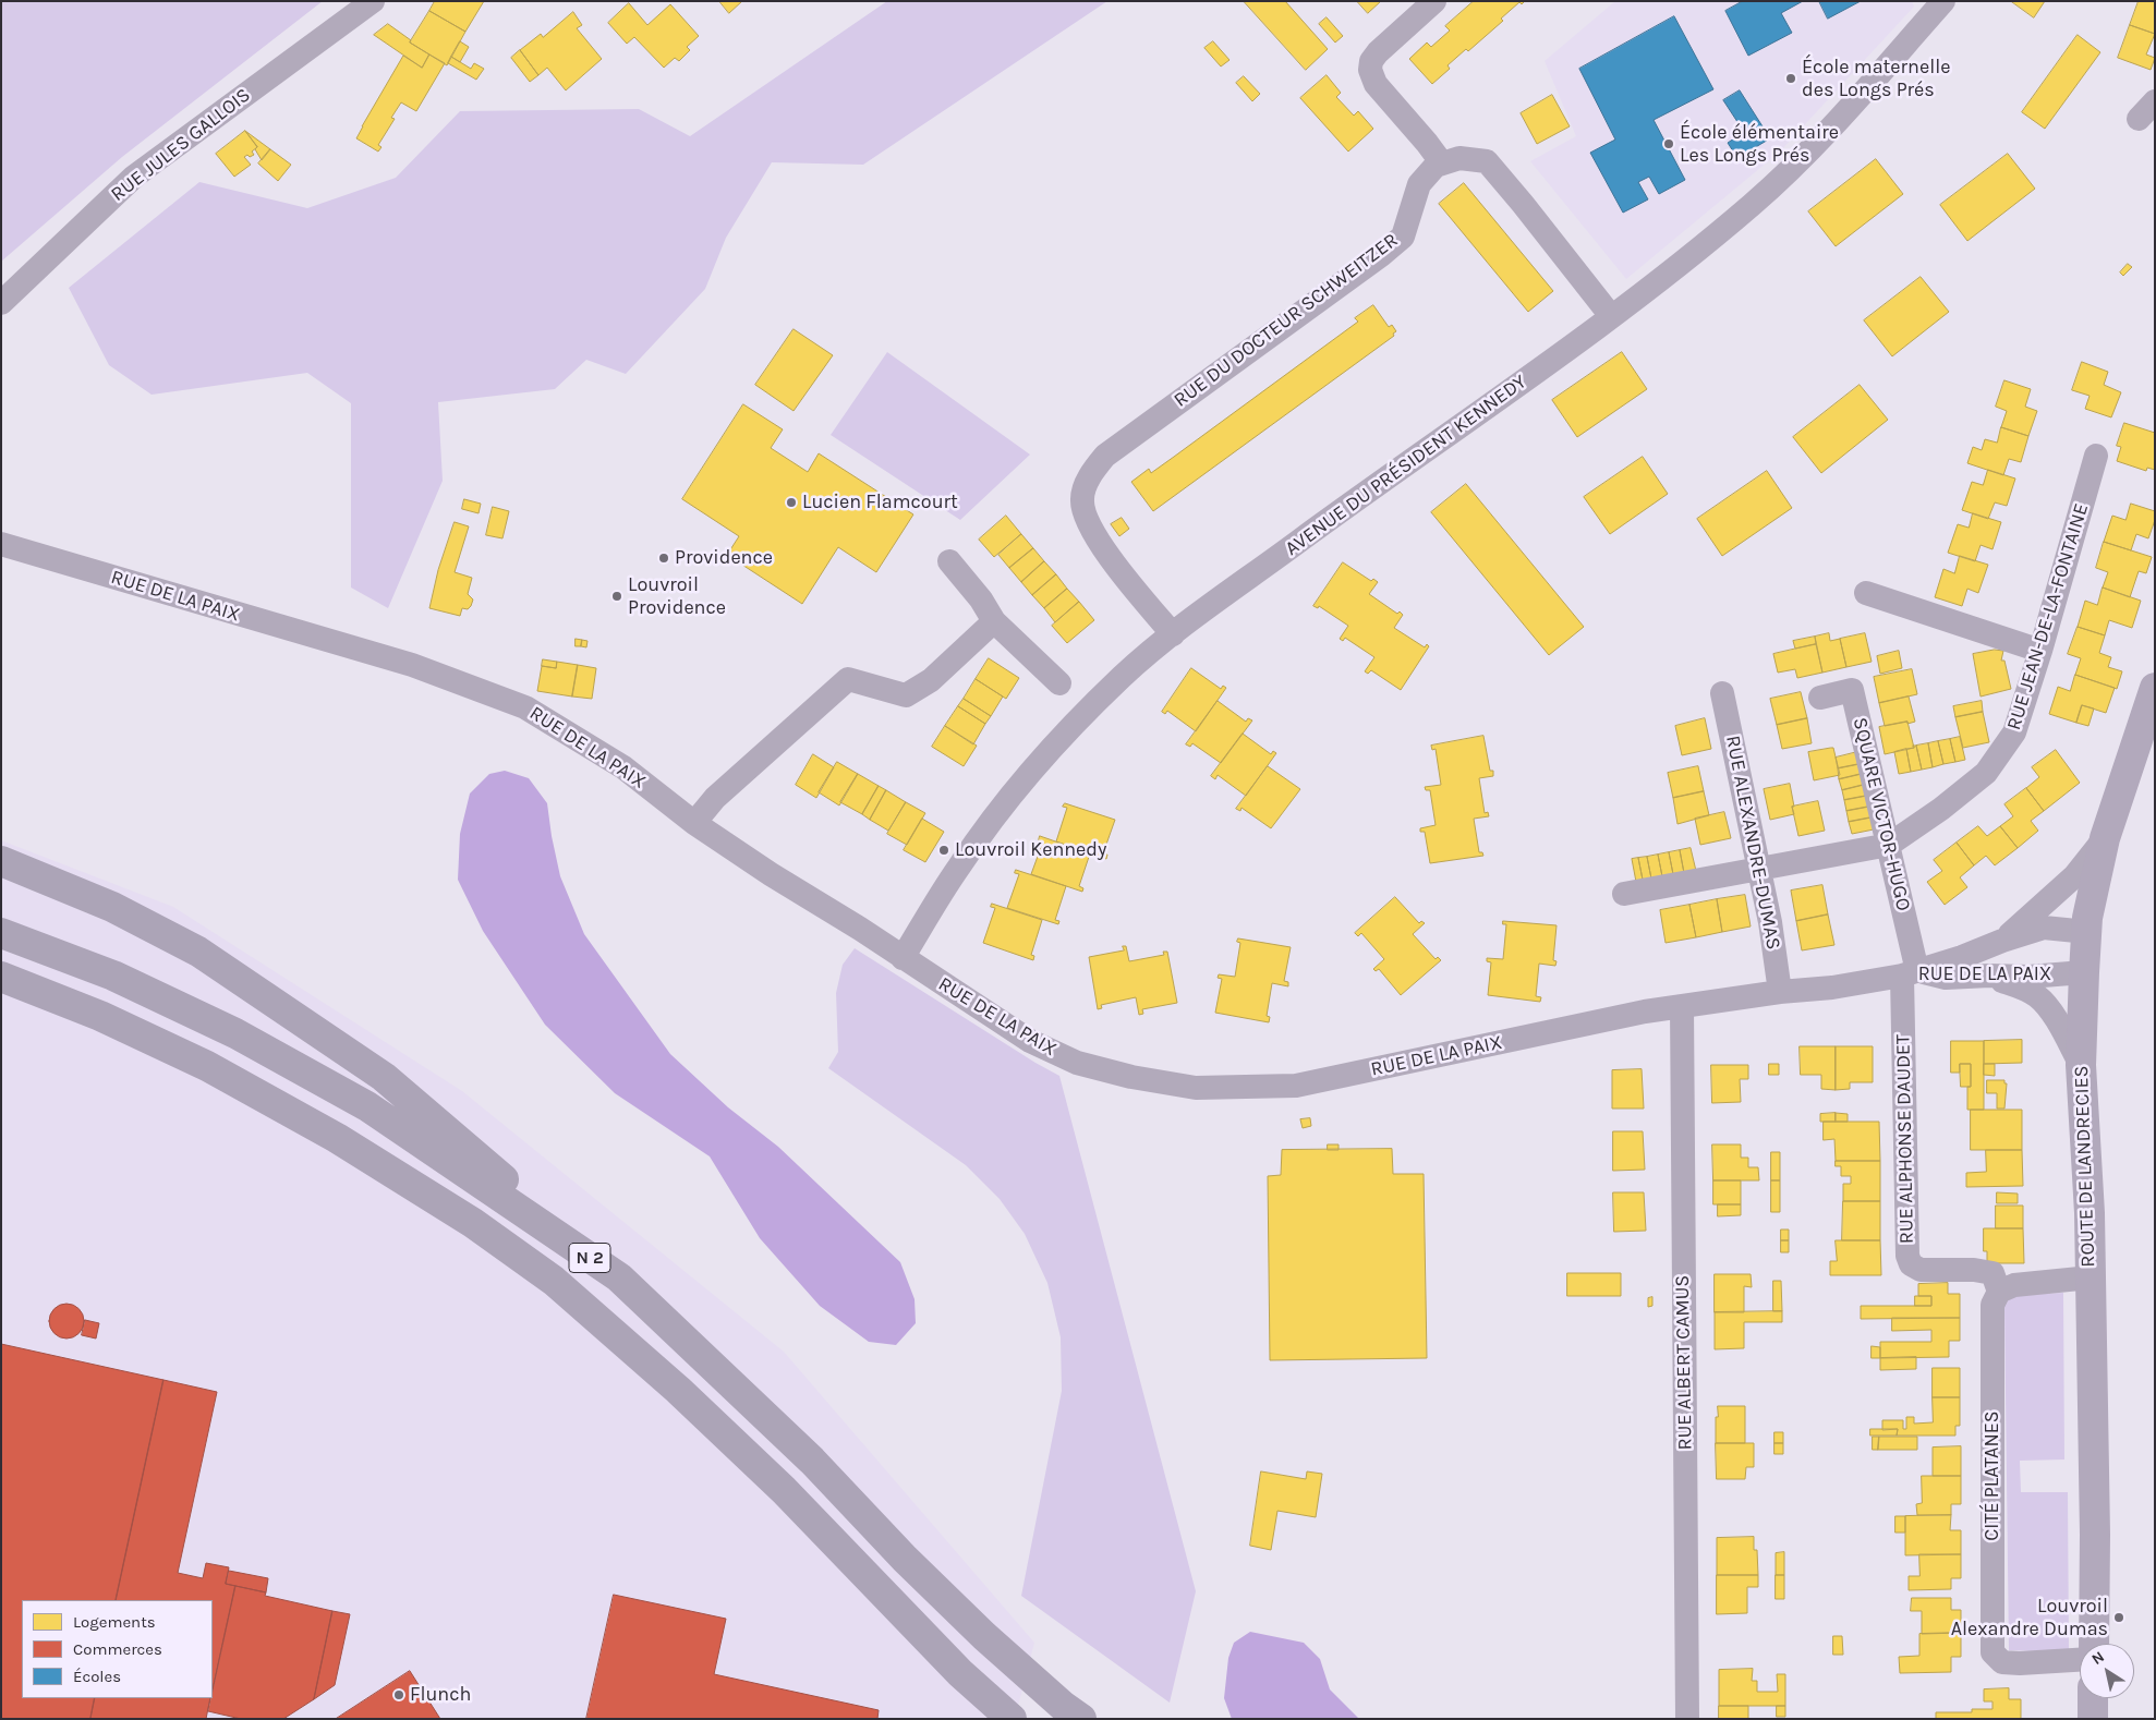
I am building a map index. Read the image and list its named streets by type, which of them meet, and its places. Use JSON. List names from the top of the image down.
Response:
{
  "streets": {
    "highway": ["N 2"],
    "main road": ["ROUTE DE LANDRECIES"],
    "street": [
      "RUE JULES GALLOIS",
      "RUE DU DOCTEUR SCHWEITZER",
      "AVENUE DU PRÉSIDENT KENNEDY",
      "RUE DE LA PAIX",
      "RUE JEAN-DE-LA-FONTAINE",
      "SQUARE VICTOR-HUGO",
      "RUE ALEXANDRE-DUMAS",
      "RUE ALPHONSE DAUDET",
      "RUE ALBERT CAMUS",
      "CITÉ PLATANES"
    ]
  },
  "crossings": [
    ["RUE DU DOCTEUR SCHWEITZER", "AVENUE DU PRÉSIDENT KENNEDY"],
    ["AVENUE DU PRÉSIDENT KENNEDY", "RUE DE LA PAIX"],
    ["RUE DE LA PAIX", "SQUARE VICTOR-HUGO"],
    ["RUE DE LA PAIX", "RUE ALEXANDRE-DUMAS"],
    ["RUE DE LA PAIX", "RUE ALPHONSE DAUDET"],
    ["RUE DE LA PAIX", "ROUTE DE LANDRECIES"],
    ["RUE DE LA PAIX", "RUE ALBERT CAMUS"],
    ["RUE JEAN-DE-LA-FONTAINE", "SQUARE VICTOR-HUGO"],
    ["RUE JEAN-DE-LA-FONTAINE", "RUE ALEXANDRE-DUMAS"],
    ["SQUARE VICTOR-HUGO", "RUE ALPHONSE DAUDET"],
    ["RUE ALPHONSE DAUDET", "CITÉ PLATANES"]
  ],
  "places": [
    "École maternelle des Longs Prés",
    "École élémentaire Les Longs Prés",
    "Lucien Flamcourt",
    "Providence",
    "Louvroil Providence",
    "Louvroil Kennedy",
    "Louvroil Alexandre Dumas",
    "Flunch"
  ],
  "legend": ["Logements", "Commerces", "Écoles"],
  "north": "top left"
}
